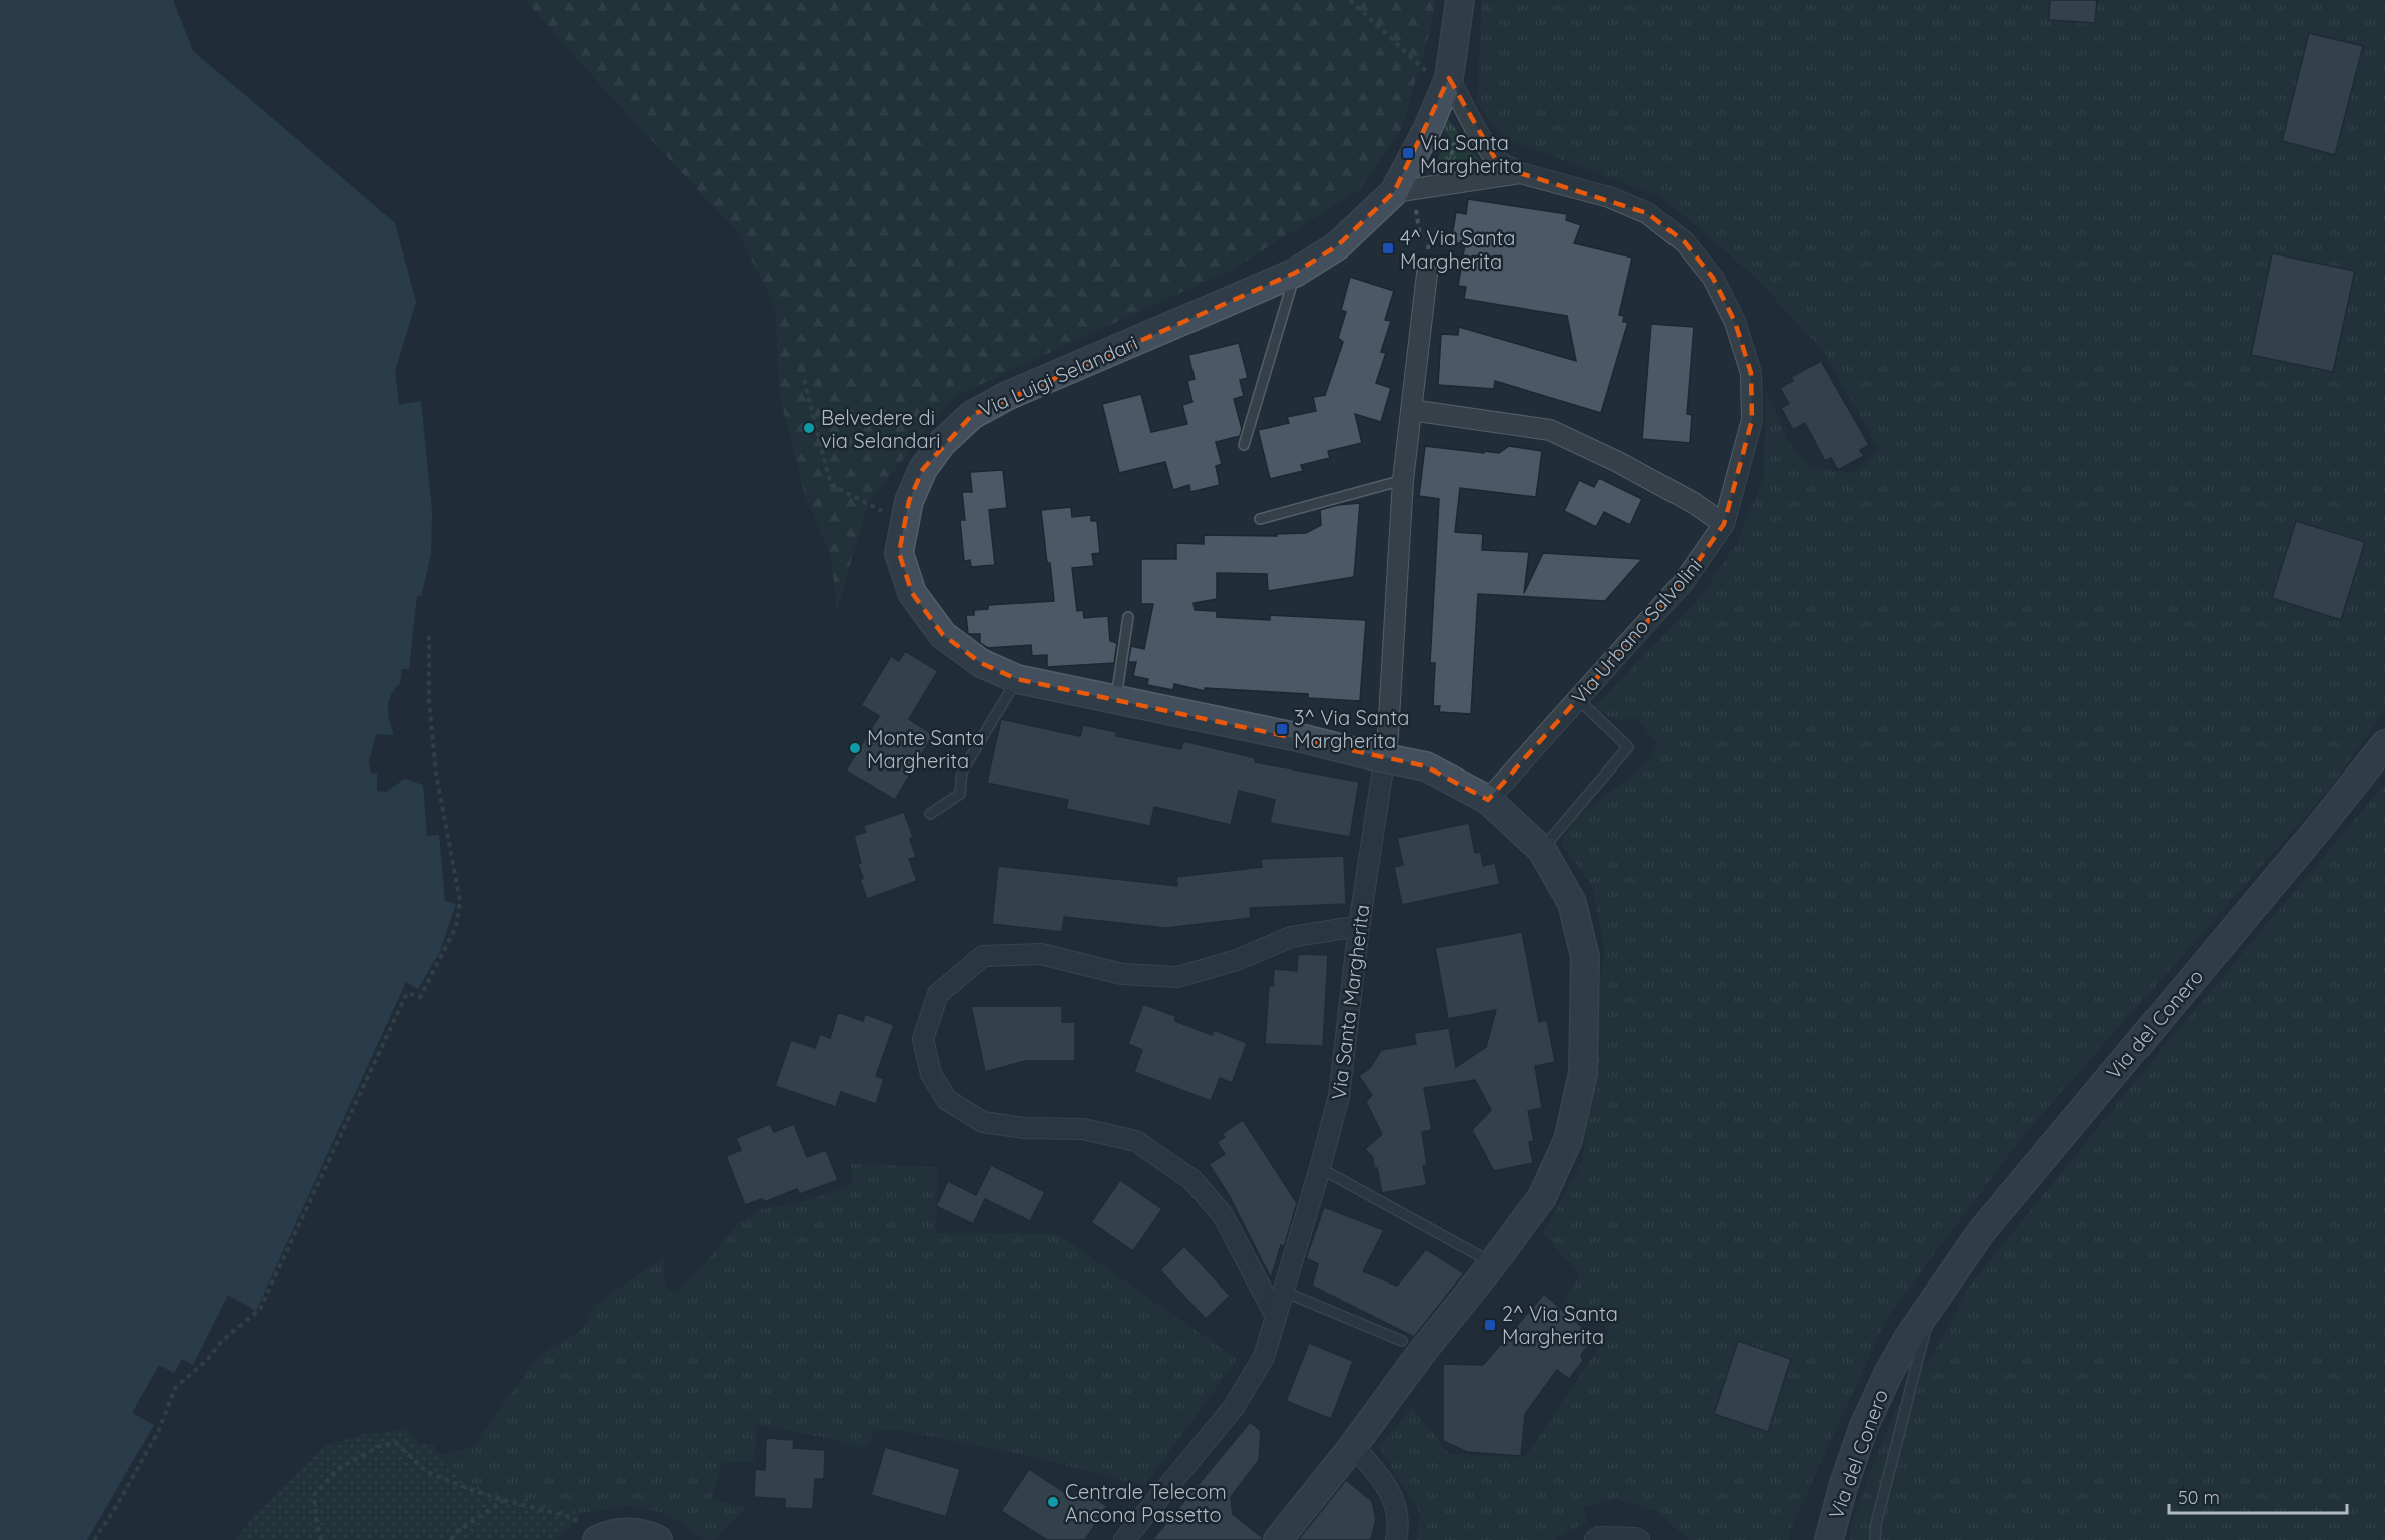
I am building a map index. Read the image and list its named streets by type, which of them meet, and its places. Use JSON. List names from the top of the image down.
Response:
{
  "streets": {
    "street": [
      "Via Luigi Selandari",
      "Via Urbano Salvolini",
      "Via Santa Margherita",
      "Via del Conero"
    ]
  },
  "crossings": [
    ["Via Luigi Selandari", "Via Urbano Salvolini"]
  ],
  "places": {
    "transit": [
      "Via Santa Margherita",
      "4^ Via Santa Margherita",
      "3^ Via Santa Margherita",
      "2^ Via Santa Margherita"
    ],
    "other": ["Belvedere di via Selandari", "Monte Santa Margherita", "Centrale Telecom Ancona Passetto"]
  },
  "scale_bar": "50 m"
}
